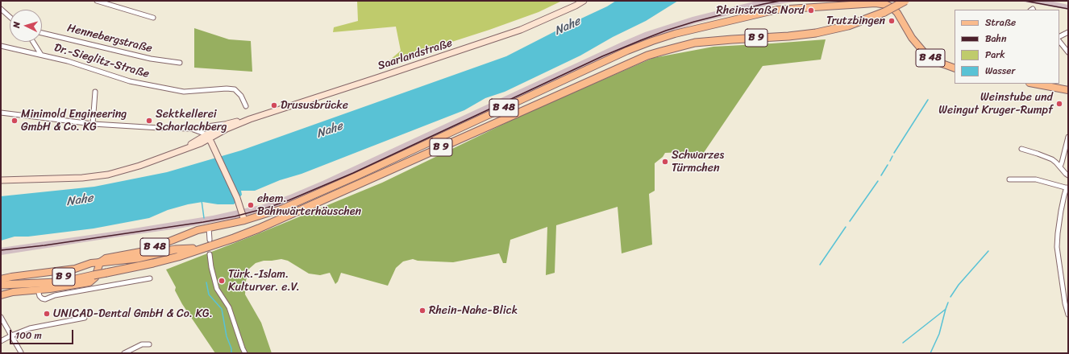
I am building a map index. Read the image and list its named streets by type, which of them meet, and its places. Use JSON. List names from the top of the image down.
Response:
{
  "streets": {
    "highway": ["B 9"],
    "main road": ["Saarlandstraße", "B 48"],
    "street": ["Hennebergstraße", "Dr.-Sieglitz-Straße"]
  },
  "water": ["Nahe"],
  "places": [
    "Rheinstraße Nord",
    "Trutzbingen",
    "Weinstube und Weingut Kruger-Rumpf",
    "Drususbrücke",
    "Minimold Engineering GmbH & Co. KG",
    "Sektkellerei Scharlachberg",
    "Schwarzes Türmchen",
    "ehem. Bahnwärterhäuschen",
    "Türk.-Islam. Kulturver. e.V.",
    "Rhein-Nahe-Blick",
    "UNICAD-Dental GmbH & Co. KG."
  ],
  "legend": [
    "Straße",
    "Bahn",
    "Park",
    "Wasser"
  ],
  "scale_bar": "100 m",
  "north": "left"
}
